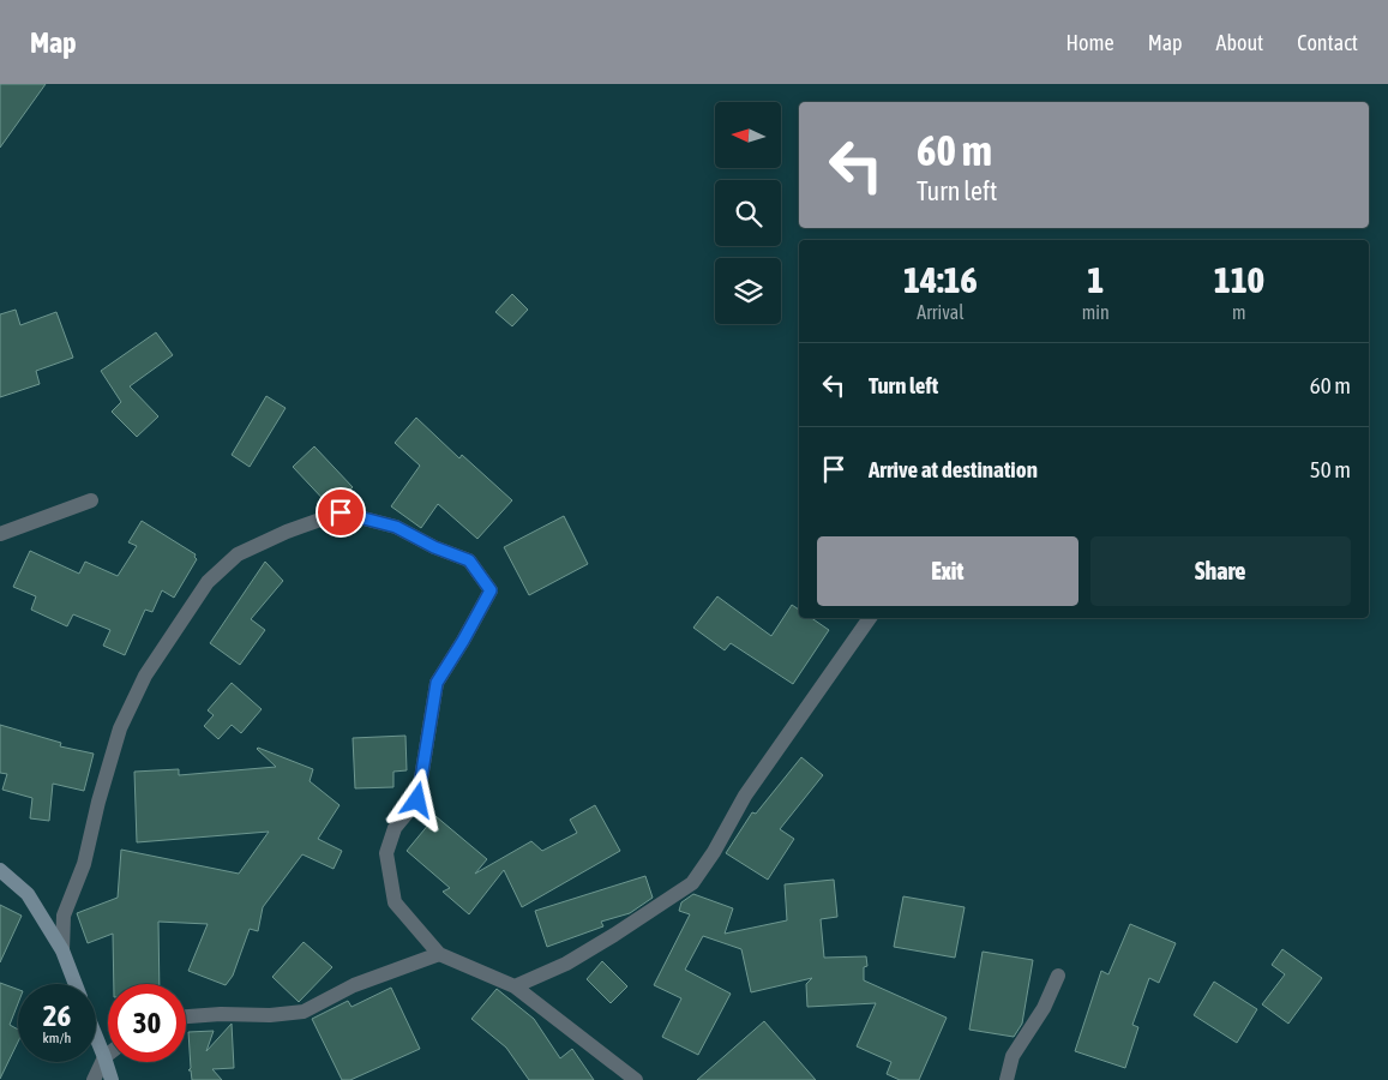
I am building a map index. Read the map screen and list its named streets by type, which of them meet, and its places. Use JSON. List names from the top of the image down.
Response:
{
  "north": "left",
  "page": {
    "header": "Map",
    "nav": [
      "Home",
      "Map",
      "About",
      "Contact"
    ],
    "turn": ["60 m", "Turn left"],
    "eta": [
      "14:16",
      "Arrival",
      "1",
      "min",
      "110",
      "m"
    ],
    "list": [
      {
        "name": "Turn left",
        "value": "60 m"
      },
      {
        "name": "Arrive at destination",
        "value": "50 m"
      }
    ],
    "buttons": ["Exit", "Share"],
    "speed": "26 km/h",
    "limit": "30"
  }
}
